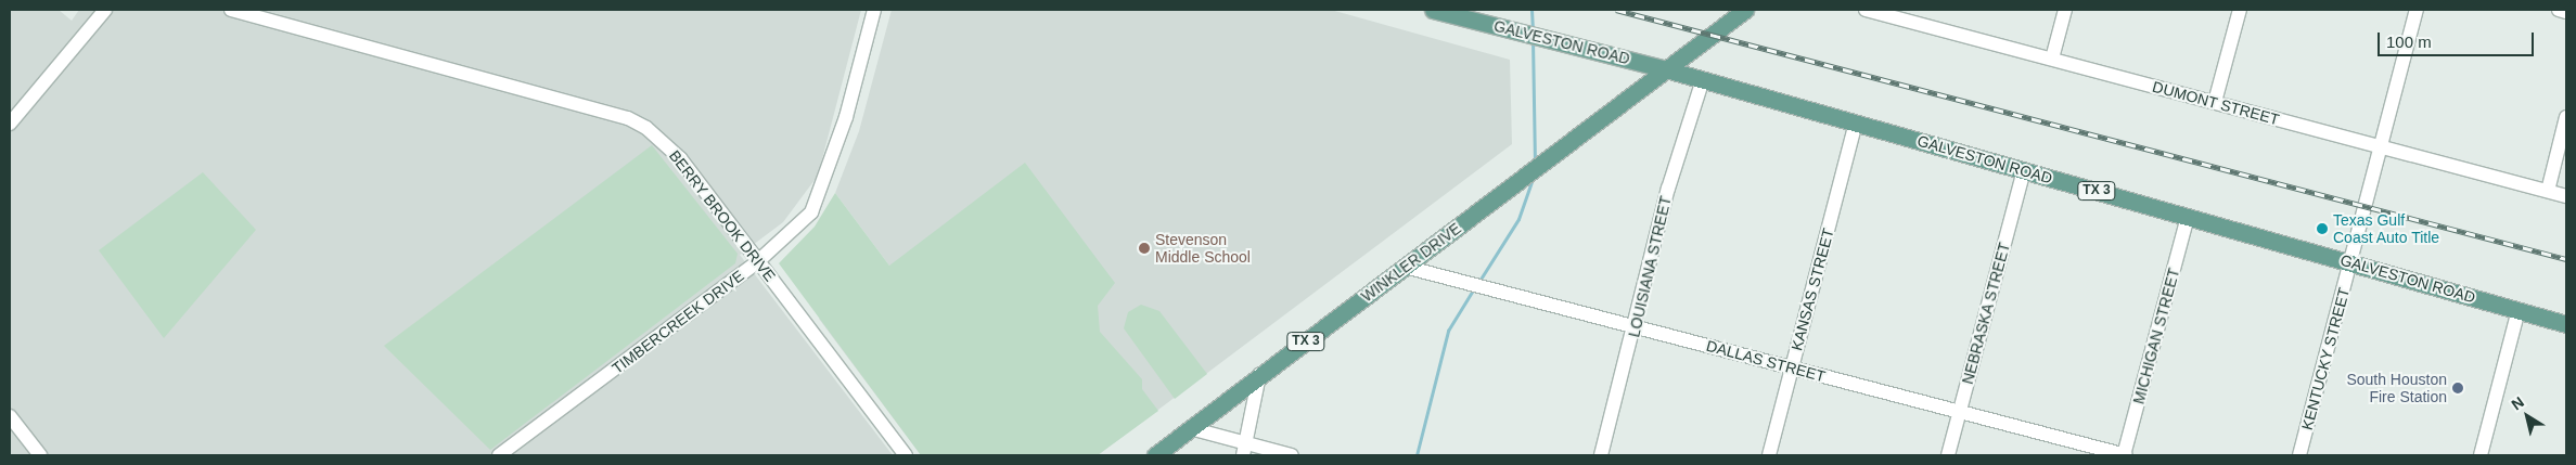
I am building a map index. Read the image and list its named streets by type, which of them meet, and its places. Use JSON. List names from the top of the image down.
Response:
{
  "streets": {
    "main road": ["GALVESTON ROAD", "TX 3", "WINKLER DRIVE"],
    "street": [
      "DUMONT STREET",
      "BERRY BROOK DRIVE",
      "LOUISIANA STREET",
      "KANSAS STREET",
      "NEBRASKA STREET",
      "TIMBERCREEK DRIVE",
      "MICHIGAN STREET",
      "KENTUCKY STREET",
      "DALLAS STREET"
    ]
  },
  "crossings": [
    ["GALVESTON ROAD", "WINKLER DRIVE"],
    ["GALVESTON ROAD", "LOUISIANA STREET"],
    ["GALVESTON ROAD", "KANSAS STREET"],
    ["GALVESTON ROAD", "NEBRASKA STREET"],
    ["GALVESTON ROAD", "MICHIGAN STREET"],
    ["GALVESTON ROAD", "KENTUCKY STREET"],
    ["DUMONT STREET", "KENTUCKY STREET"],
    ["BERRY BROOK DRIVE", "TIMBERCREEK DRIVE"],
    ["WINKLER DRIVE", "DALLAS STREET"],
    ["LOUISIANA STREET", "DALLAS STREET"],
    ["KANSAS STREET", "DALLAS STREET"],
    ["NEBRASKA STREET", "DALLAS STREET"],
    ["MICHIGAN STREET", "DALLAS STREET"]
  ],
  "places": ["Texas Gulf Coast Auto Title", "Stevenson Middle School", "South Houston Fire Station"],
  "scale_bar": "100 m",
  "north": "top left"
}
